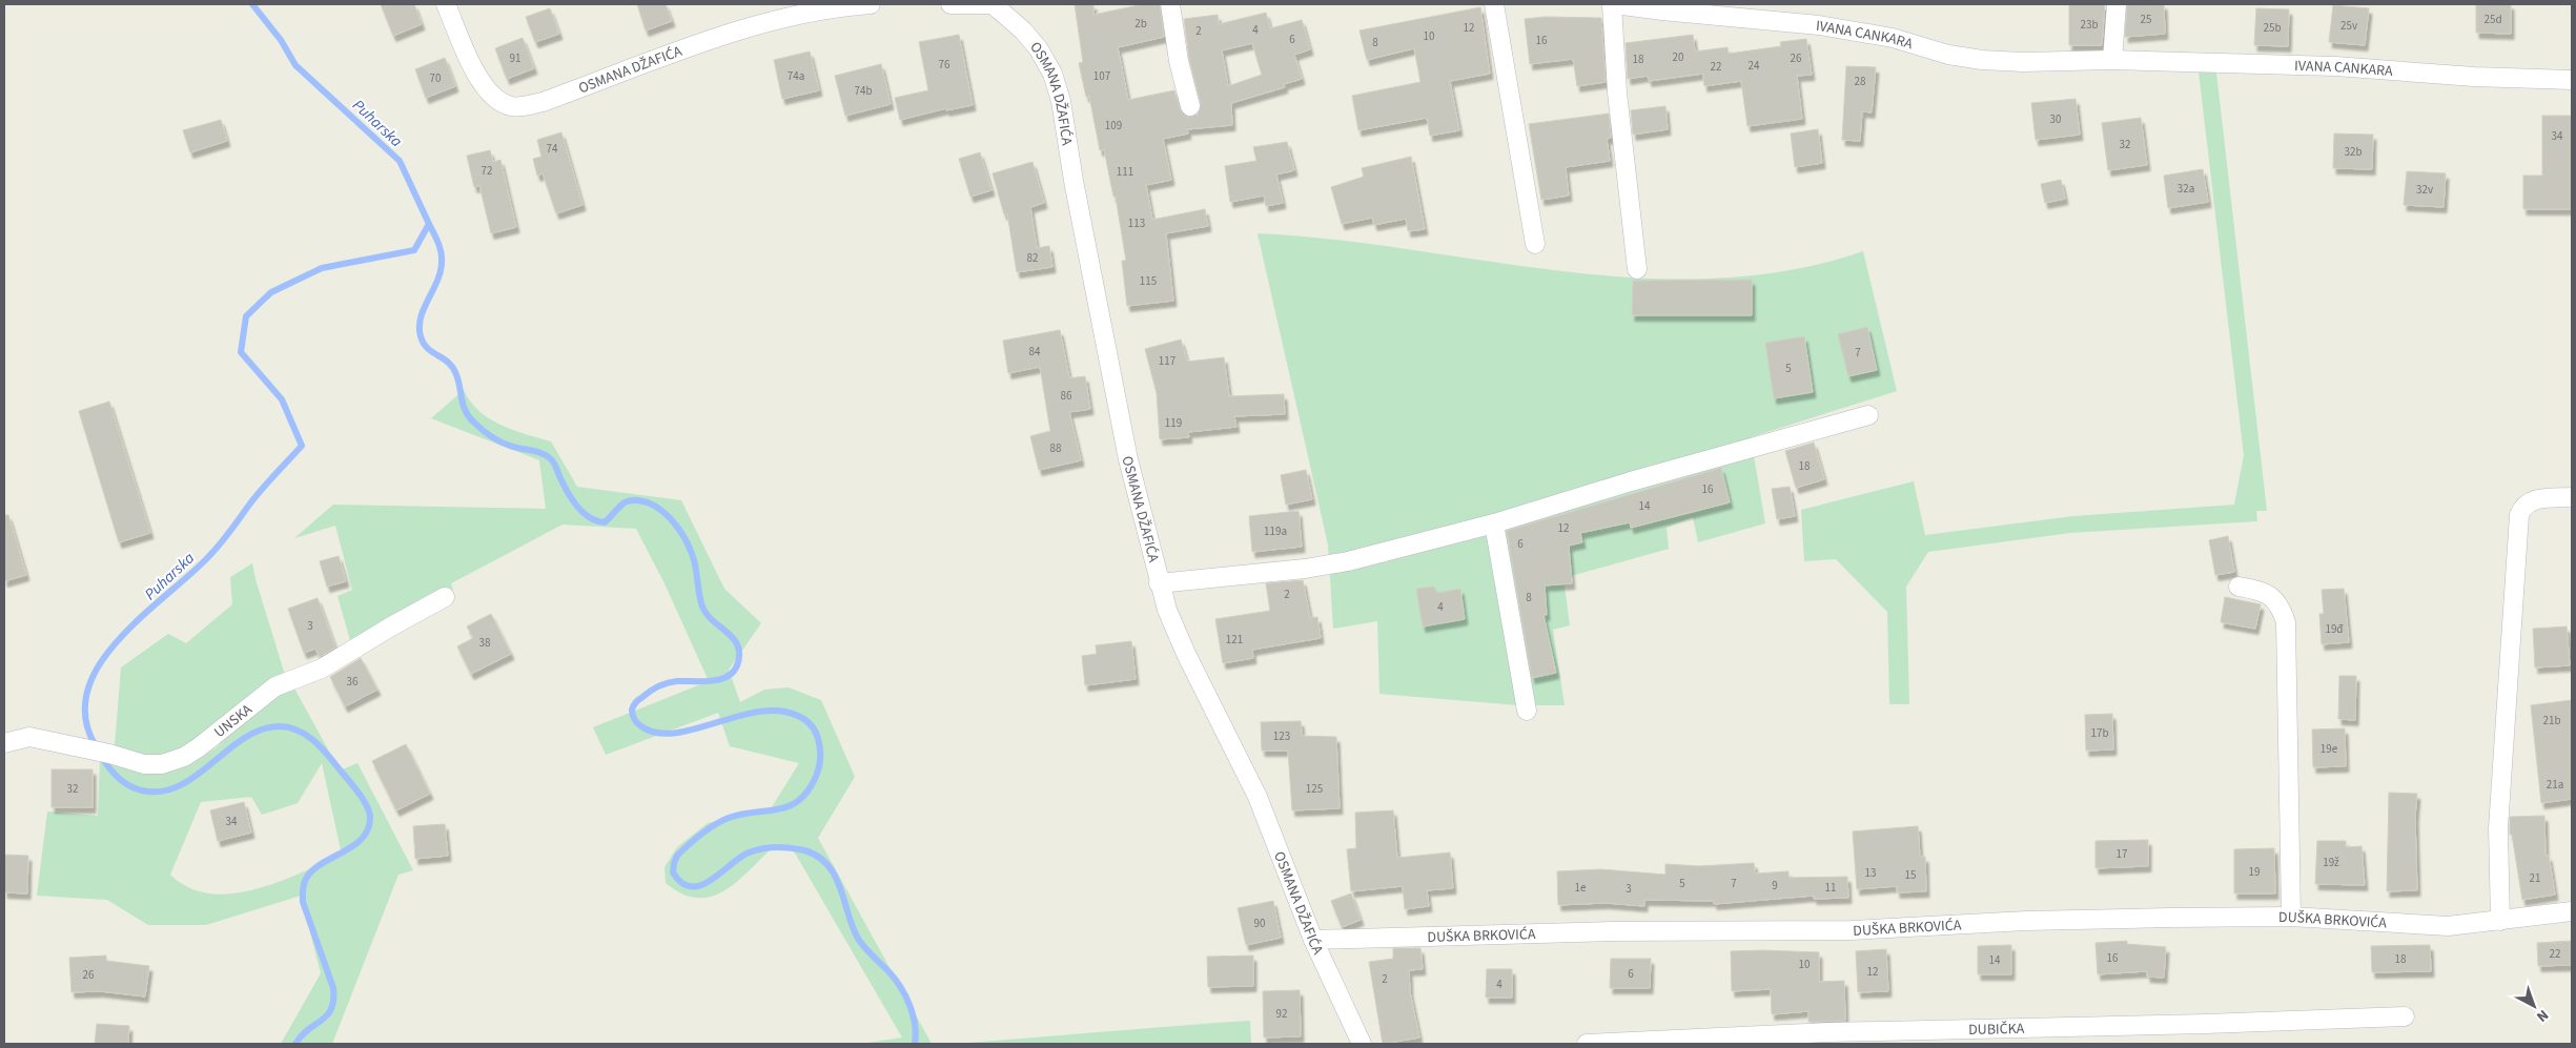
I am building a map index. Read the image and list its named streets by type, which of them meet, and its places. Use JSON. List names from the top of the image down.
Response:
{
  "streets": {
    "street": [
      "IVANA CANKARA",
      "OSMANA DŽAFIĆA",
      "UNSKA",
      "DUŠKA BRKOVIĆA",
      "DUBIČKA"
    ]
  },
  "crossings": [
    ["OSMANA DŽAFIĆA", "DUŠKA BRKOVIĆA"]
  ],
  "water": ["Puharska"],
  "house_numbers": [
    "25",
    "25d",
    "2b",
    "23b",
    "25v",
    "12",
    "25b",
    "4",
    "2",
    "10",
    "6",
    "16",
    "8",
    "20",
    "91",
    "26",
    "18",
    "76",
    "24",
    "22",
    "74a",
    "107",
    "70",
    "28",
    "74b",
    "30",
    "109",
    "34",
    "32",
    "74",
    "32b",
    "72",
    "111",
    "32a",
    "32v",
    "113",
    "82",
    "115",
    "84",
    "7",
    "117",
    "5",
    "86",
    "119",
    "88",
    "18",
    "16",
    "14",
    "12",
    "119a",
    "6",
    "2",
    "8",
    "4",
    "3",
    "19đ",
    "121",
    "38",
    "36",
    "21b",
    "17b",
    "123",
    "19e",
    "21a",
    "32",
    "125",
    "34",
    "17",
    "19ž",
    "19",
    "13",
    "15",
    "21",
    "5",
    "7",
    "9",
    "1e",
    "11",
    "3",
    "90",
    "22",
    "16",
    "18",
    "14",
    "10",
    "12",
    "6",
    "26",
    "2",
    "4",
    "92"
  ],
  "north": "bottom right"
}
